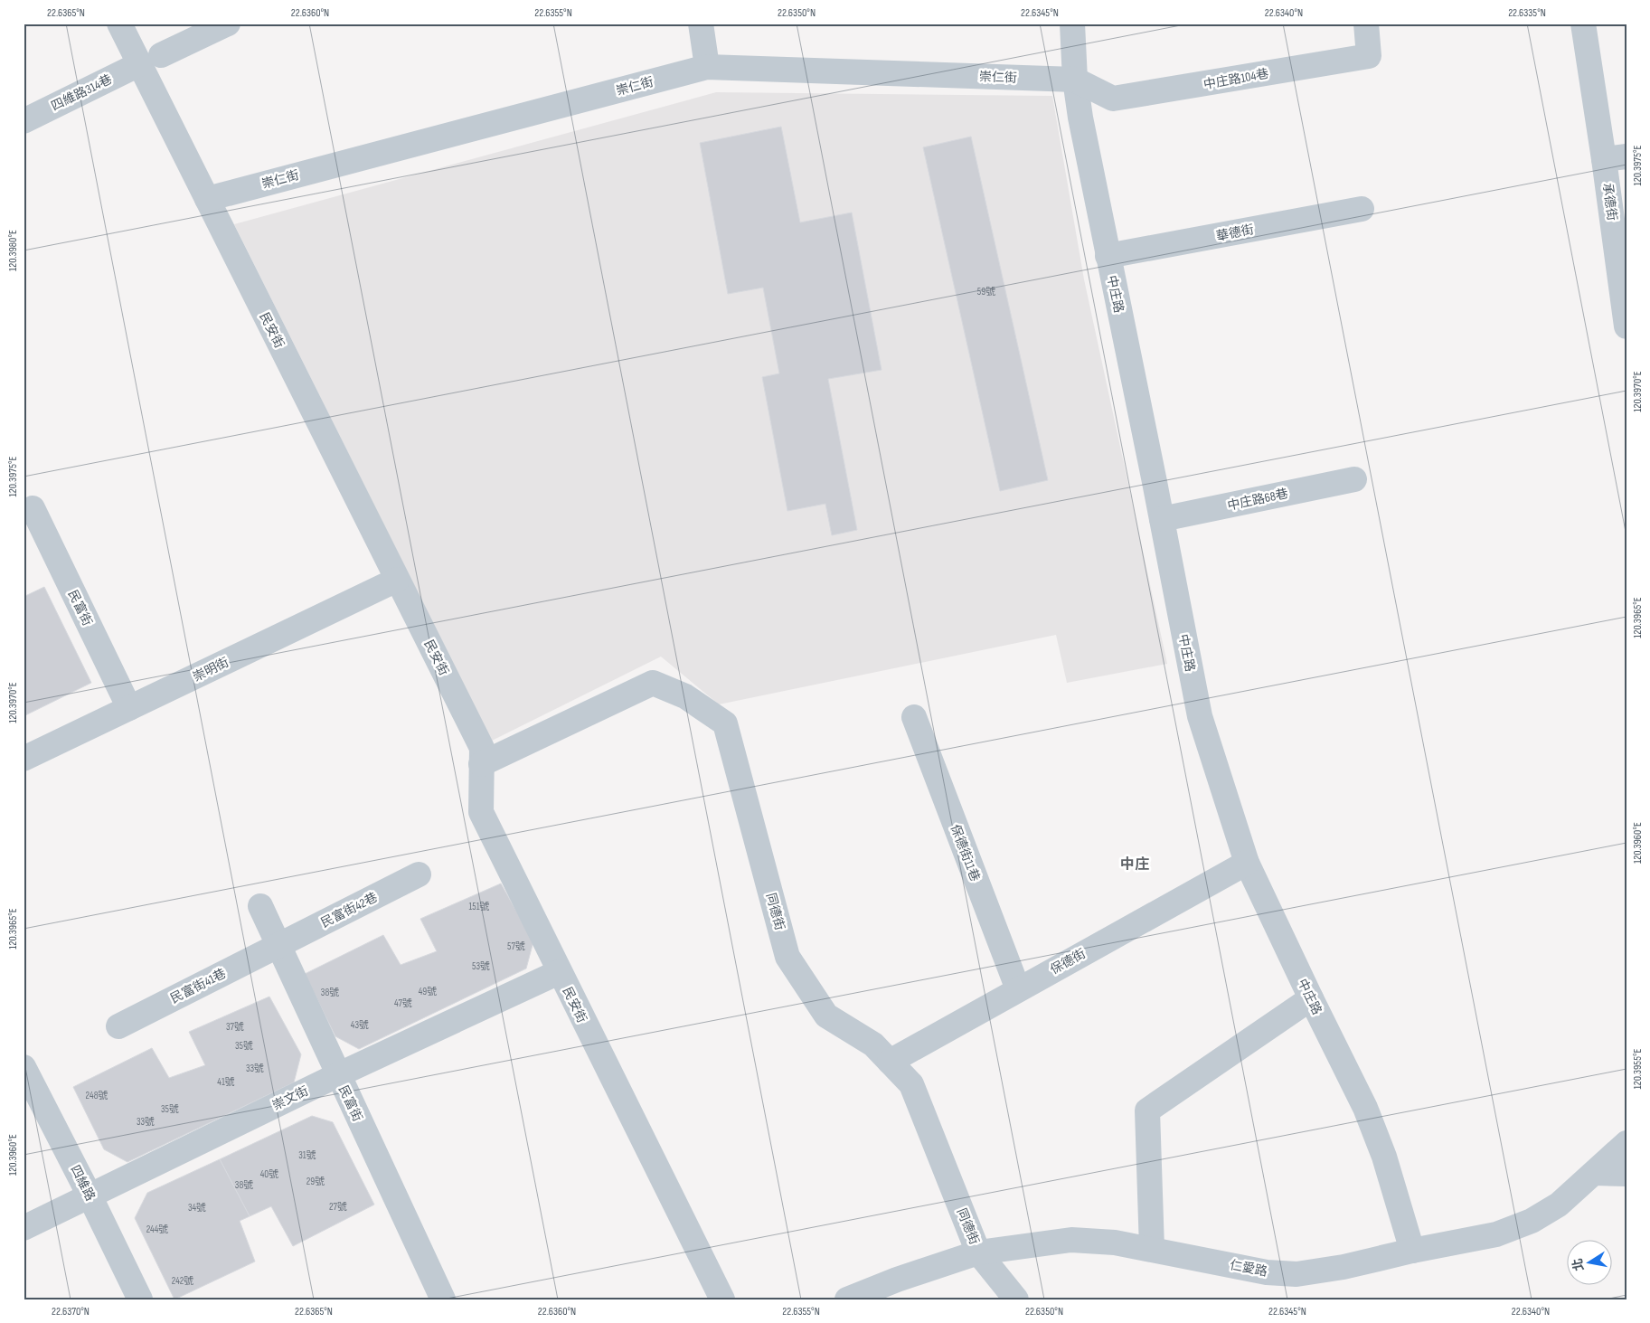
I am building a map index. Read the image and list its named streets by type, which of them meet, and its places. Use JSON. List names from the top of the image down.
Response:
{
  "streets": {
    "street": [
      "崇仁街",
      "中庄路104巷",
      "四維路314巷",
      "承德街",
      "華德街",
      "中庄路",
      "民安街",
      "中庄路68巷",
      "民富街",
      "崇明街",
      "保德街11巷",
      "民富街42巷",
      "同德街",
      "保德街",
      "民富街41巷",
      "崇文街",
      "四維路",
      "仁愛路"
    ]
  },
  "crossings": [
    ["崇仁街", "中庄路104巷"],
    ["崇仁街", "中庄路"],
    ["崇仁街", "民安街"],
    ["中庄路104巷", "中庄路"],
    ["四維路314巷", "民安街"],
    ["華德街", "中庄路"],
    ["中庄路", "中庄路68巷"],
    ["中庄路", "保德街"],
    ["中庄路", "仁愛路"],
    ["民安街", "崇明街"],
    ["民安街", "同德街"],
    ["民安街", "崇文街"],
    ["民富街", "崇明街"],
    ["民富街", "民富街42巷"],
    ["民富街", "民富街41巷"],
    ["民富街", "崇文街"],
    ["保德街11巷", "保德街"],
    ["民富街42巷", "民富街41巷"],
    ["同德街", "保德街"],
    ["同德街", "仁愛路"],
    ["崇文街", "四維路"]
  ],
  "districts": ["中庄"],
  "house_numbers": [
    "59號",
    "151號",
    "57號",
    "53號",
    "49號",
    "38號",
    "47號",
    "43號",
    "37號",
    "35號",
    "33號",
    "41號",
    "248號",
    "35號",
    "33號",
    "31號",
    "40號",
    "29號",
    "38號",
    "27號",
    "34號",
    "244號",
    "242號"
  ],
  "north": "left",
  "coordinates": [
    "22.6365°N",
    "22.6360°N",
    "22.6355°N",
    "22.6350°N",
    "22.6345°N",
    "22.6340°N",
    "22.6335°N",
    "120.3975°E",
    "120.3980°E",
    "120.3970°E",
    "120.3965°E",
    "120.3960°E",
    "120.3955°E",
    "22.6370°N"
  ]
}
